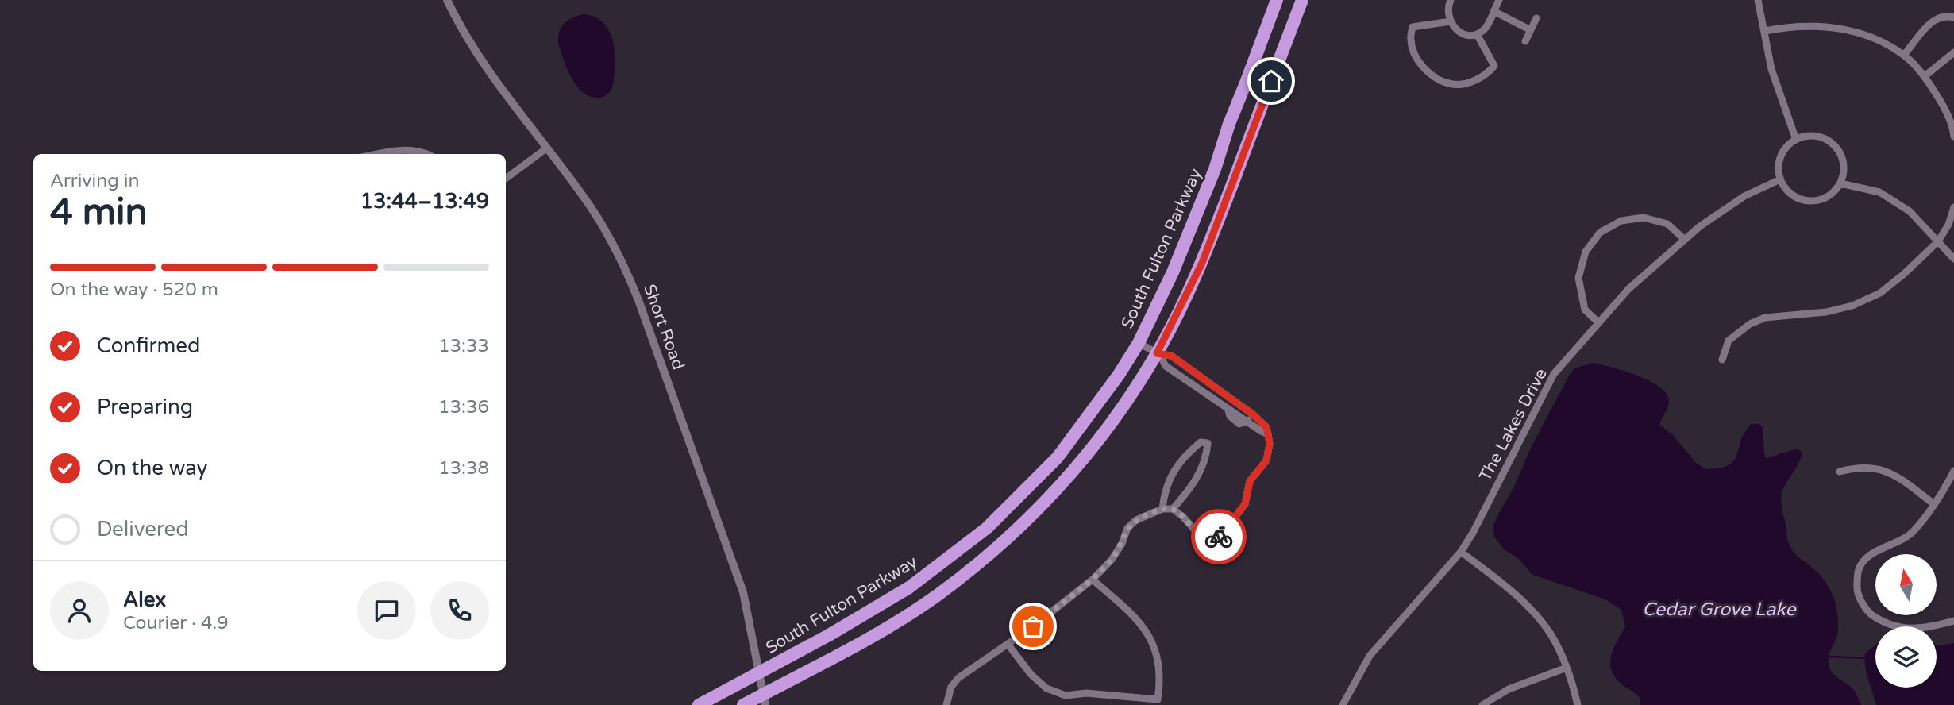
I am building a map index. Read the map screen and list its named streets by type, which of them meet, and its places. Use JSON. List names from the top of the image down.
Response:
{
  "streets": {
    "highway": ["South Fulton Parkway"],
    "street": ["Short Road", "The Lakes Drive"]
  },
  "crossings": [
    ["South Fulton Parkway", "Short Road"]
  ],
  "water": ["Cedar Grove Lake"],
  "north": "top",
  "page": {
    "heading": ["4 min", "Arriving in", "13:44–13:49"],
    "panel": ["Alex", "Courier · 4.9"],
    "bar": "On the way · 520 m",
    "list": [
      ["Confirmed", "13:33"],
      ["Preparing", "13:36"],
      ["On the way", "13:38"],
      "Delivered"
    ]
  }
}
